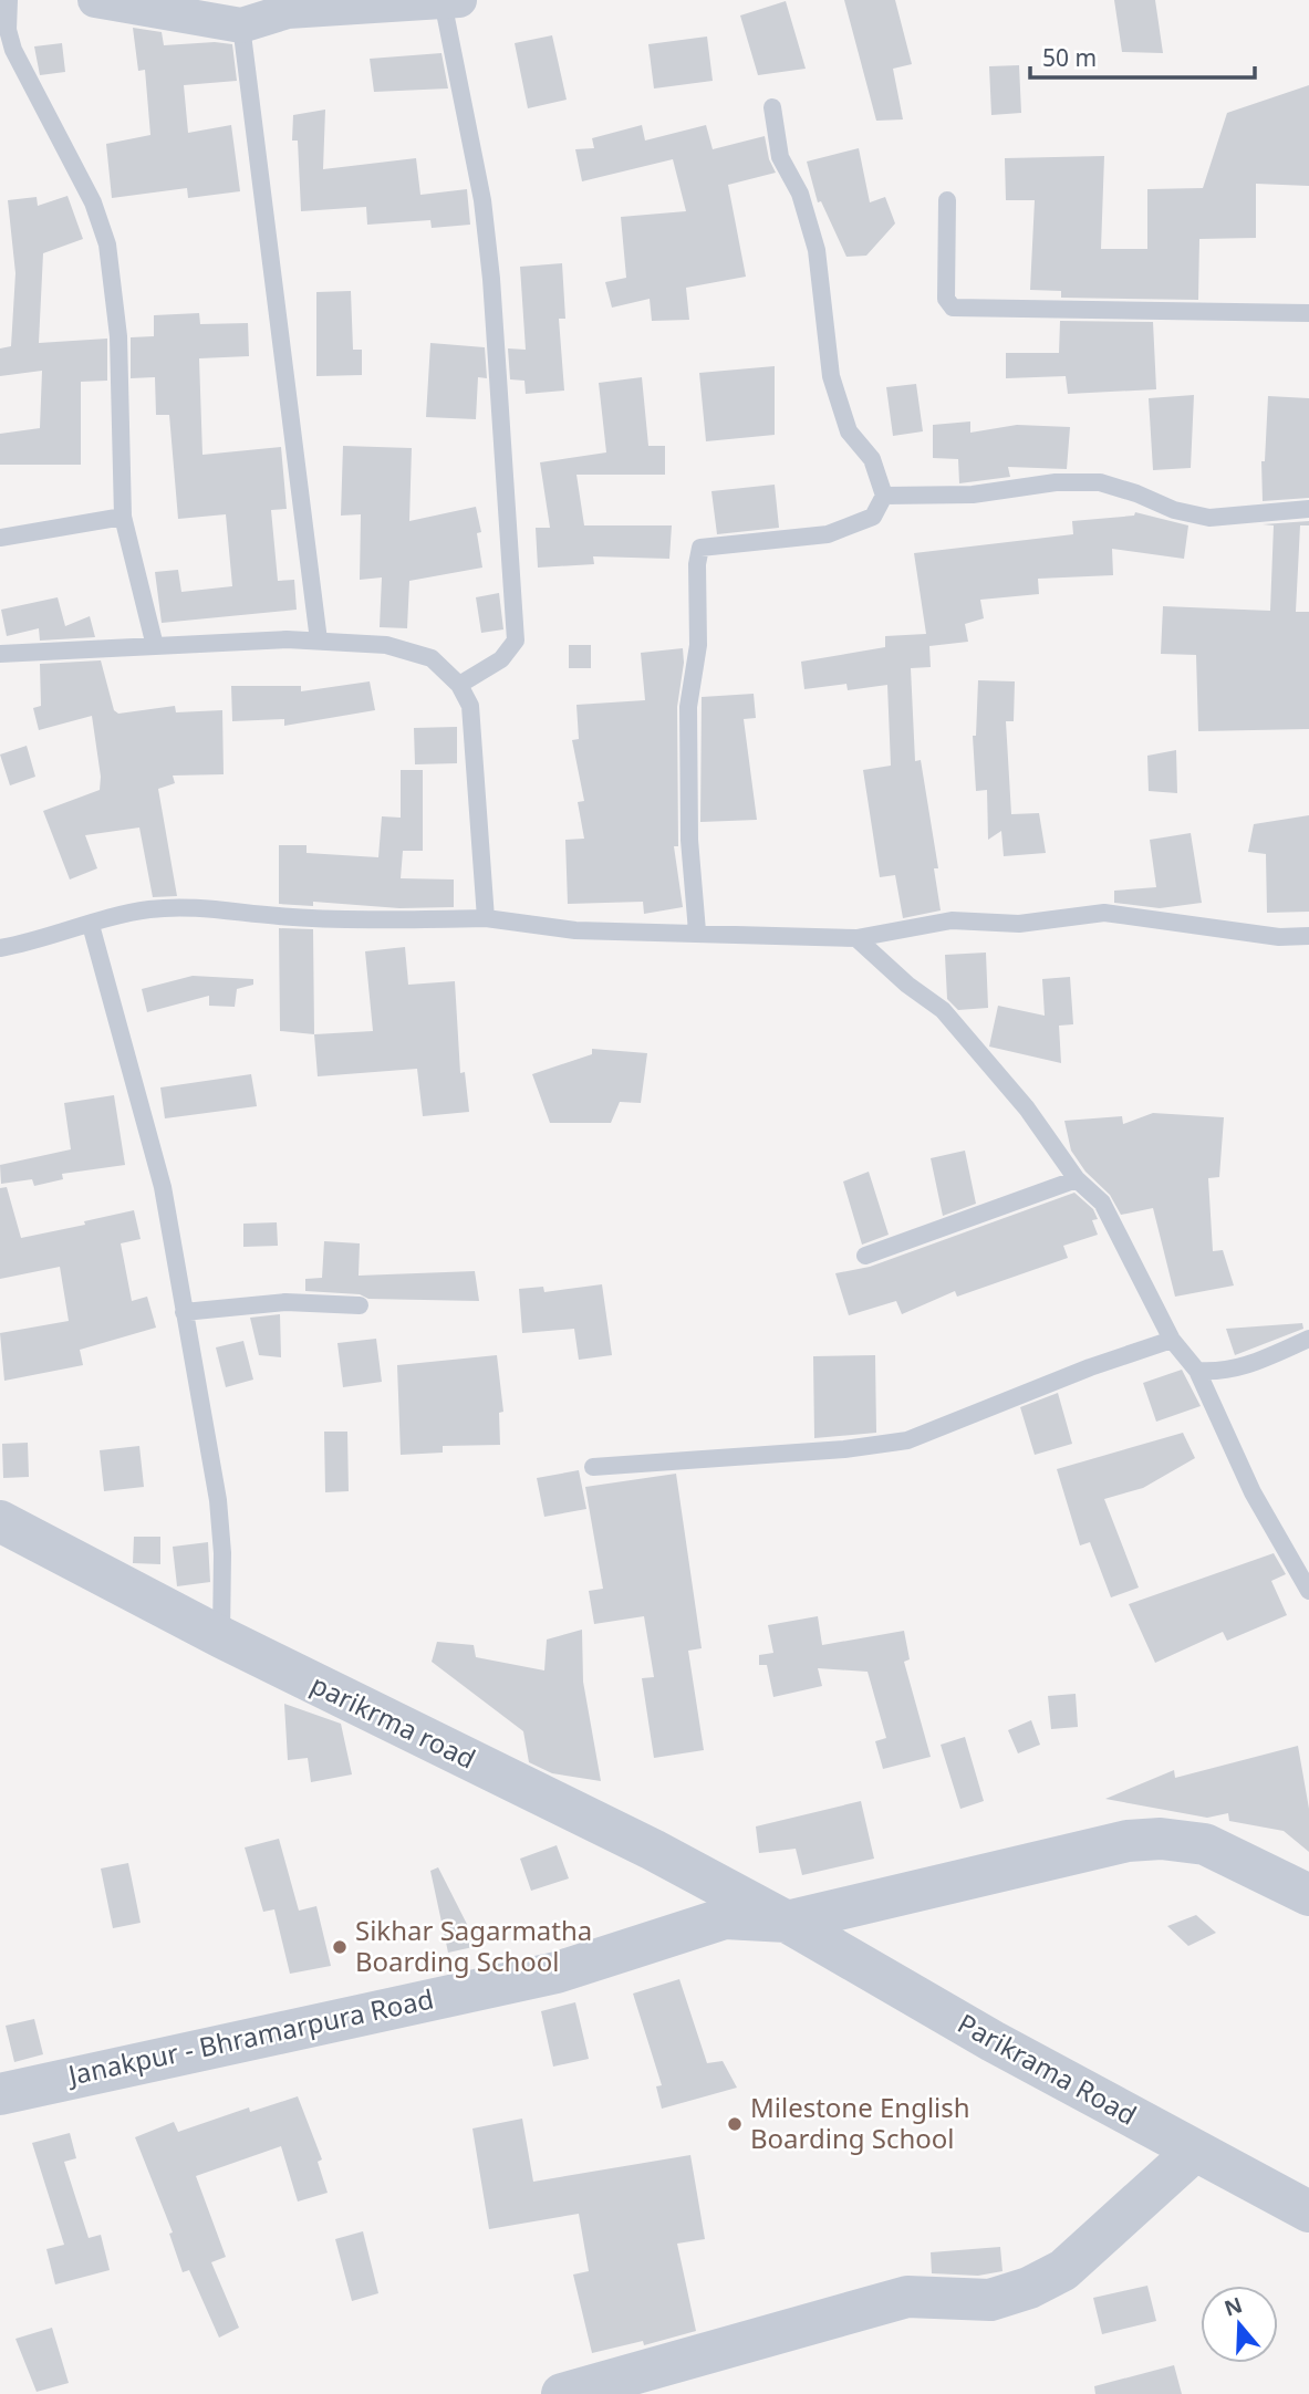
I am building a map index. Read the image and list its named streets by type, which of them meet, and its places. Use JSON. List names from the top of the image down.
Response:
{
  "streets": {
    "street": ["parikrma road", "Janakpur - Bhramarpura Road", "Parikrama Road"]
  },
  "crossings": [
    ["parikrma road", "Janakpur - Bhramarpura Road"],
    ["parikrma road", "Parikrama Road"],
    ["Janakpur - Bhramarpura Road", "Parikrama Road"]
  ],
  "places": ["Sikhar Sagarmatha Boarding School", "Milestone English Boarding School"],
  "scale_bar": "50 m",
  "north": "top"
}
